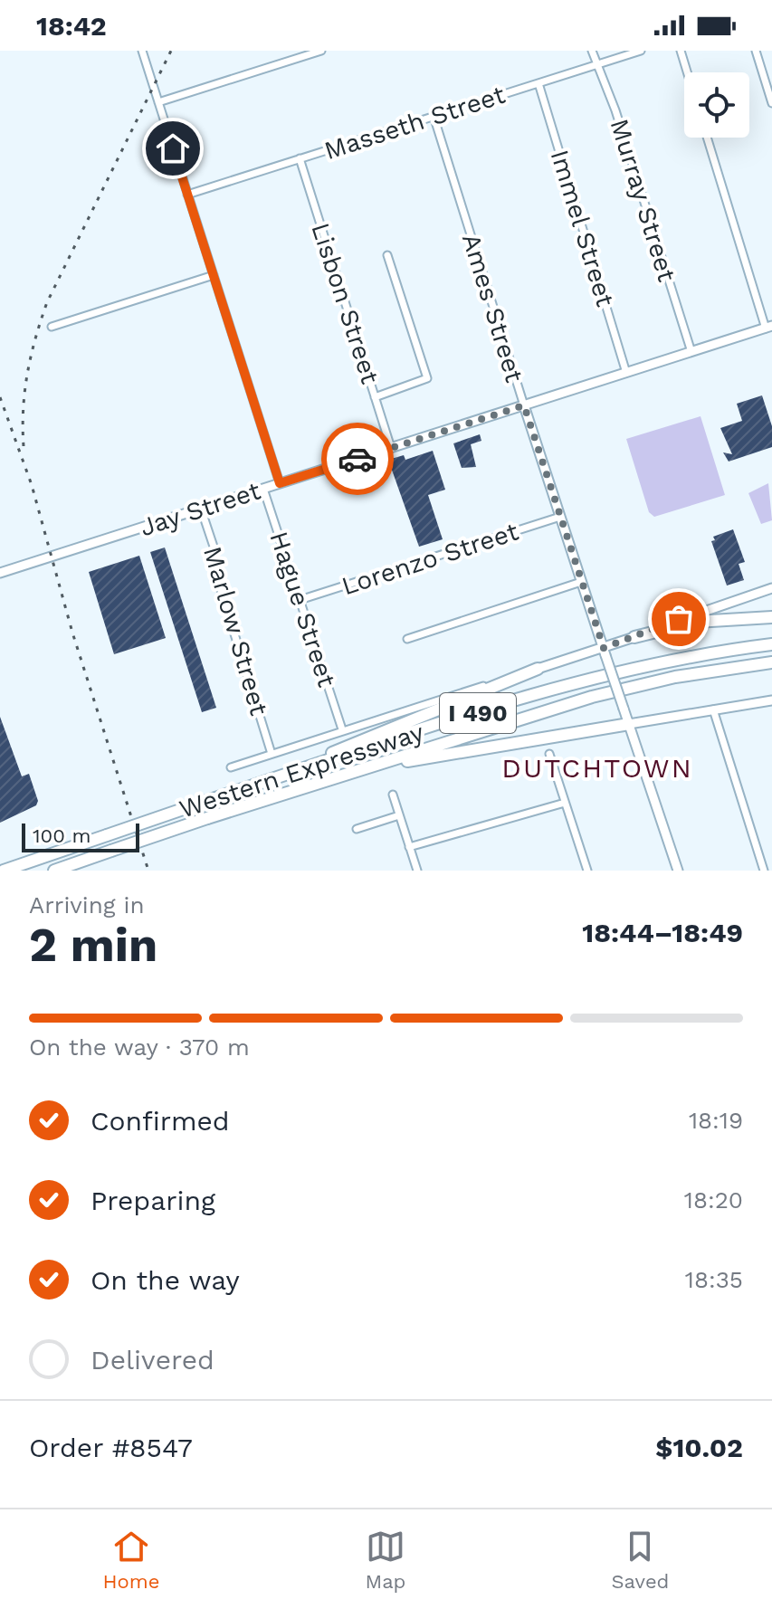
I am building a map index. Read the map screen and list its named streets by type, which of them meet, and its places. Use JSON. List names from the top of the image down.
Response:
{
  "streets": {
    "highway": ["I 490", "Western Expressway"],
    "street": [
      "Masseth Street",
      "Murray Street",
      "Immel Street",
      "Lisbon Street",
      "Ames Street",
      "Jay Street",
      "Lorenzo Street",
      "Hague Street",
      "Marlow Street"
    ]
  },
  "crossings": [
    ["Masseth Street", "Murray Street"],
    ["Masseth Street", "Immel Street"],
    ["Masseth Street", "Lisbon Street"],
    ["Masseth Street", "Ames Street"],
    ["Murray Street", "Jay Street"],
    ["Immel Street", "Jay Street"],
    ["Lisbon Street", "Jay Street"],
    ["Ames Street", "Jay Street"],
    ["Ames Street", "Lorenzo Street"],
    ["Jay Street", "Hague Street"],
    ["Jay Street", "Marlow Street"],
    ["Lorenzo Street", "Hague Street"]
  ],
  "districts": ["DUTCHTOWN"],
  "scale_bar": "100 m",
  "page": {
    "status": "18:42",
    "scale": "100 m",
    "heading": ["2 min", "Arriving in", "18:44–18:49"],
    "panel": ["Order #8547", "$10.02"],
    "bar": "On the way · 370 m",
    "list": [
      ["Confirmed", "18:19"],
      ["Preparing", "18:20"],
      ["On the way", "18:35"],
      "Delivered"
    ],
    "tabs": ["Home", "Map", "Saved"]
  }
}
